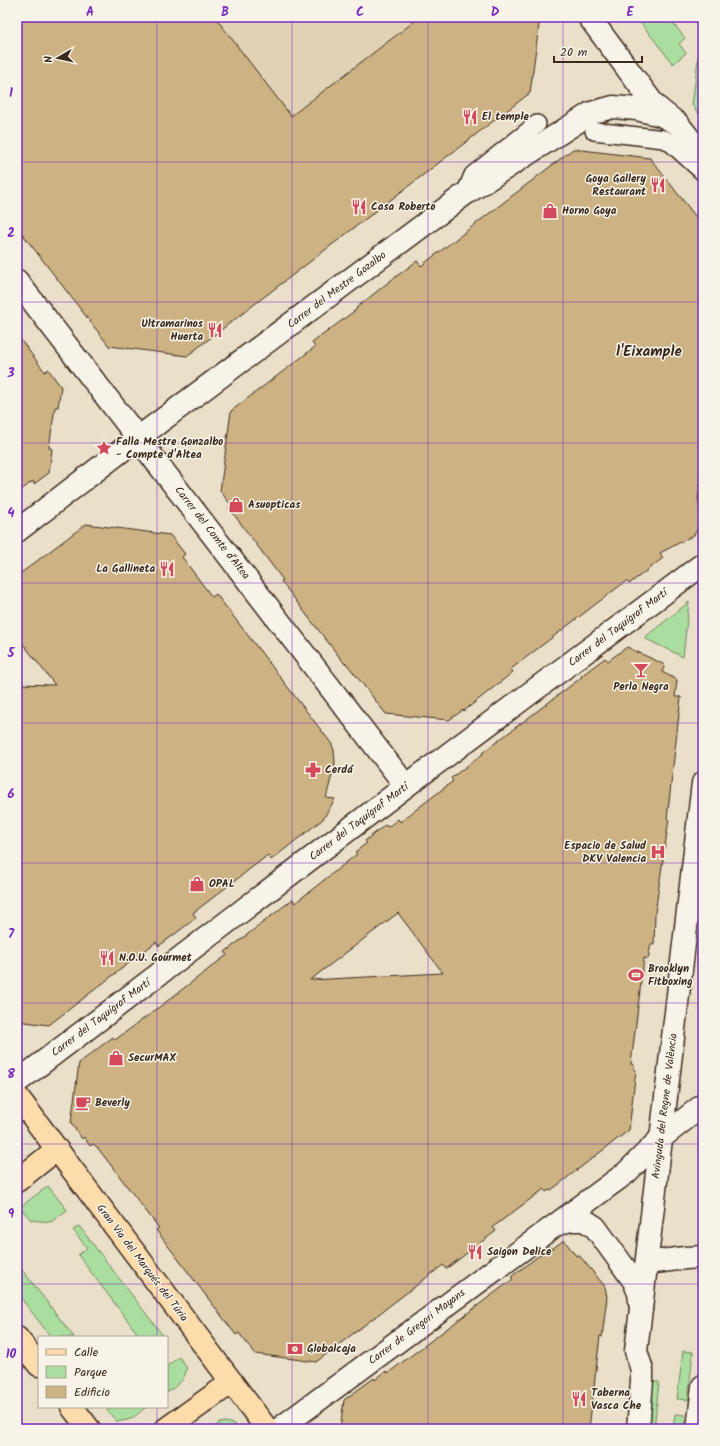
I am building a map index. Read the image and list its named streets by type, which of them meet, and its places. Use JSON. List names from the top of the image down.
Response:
{
  "streets": {
    "main road": ["Gran Via del Marqués del Túria"],
    "street": [
      "Carrer del Mestre Gozalbo",
      "Carrer del Comte d'Altea",
      "Carrer del Taquígraf Martí",
      "Avinguda del Regne de València",
      "Carrer de Gregori Mayans"
    ]
  },
  "crossings": [
    ["Carrer del Mestre Gozalbo", "Carrer del Comte d'Altea"],
    ["Carrer del Comte d'Altea", "Carrer del Taquígraf Martí"],
    ["Avinguda del Regne de València", "Carrer de Gregori Mayans"]
  ],
  "districts": ["l'Eixample"],
  "places": {
    "restaurant": [
      "El temple",
      "Goya Gallery Restaurant",
      "Casa Roberto",
      "Ultramarinos Huerta",
      "La Gallineta",
      "N.O.U. Gourmet",
      "Saigon Delice",
      "Taberna Vasca Che"
    ],
    "shop": [
      "Horno Goya",
      "Asuopticas",
      "OPAL",
      "SecurMAX"
    ],
    "place": ["Falla Mestre Gonzalbo - Compte d'Altea"],
    "bar": ["Perla Negra"],
    "pharmacy": ["Cerdá"],
    "hospital": ["Espacio de Salud DKV Valencia"],
    "sports": ["Brooklyn Fitboxing"],
    "cafe": ["Beverly"],
    "bank": ["Globalcaja"]
  },
  "legend": ["Calle", "Parque", "Edificio"],
  "scale_bar": "20 m",
  "north": "left",
  "grid": {
    "columns": [
      "A",
      "B",
      "C",
      "D",
      "E"
    ],
    "rows": [
      "1",
      "2",
      "3",
      "4",
      "5",
      "6",
      "7",
      "8",
      "9",
      "10"
    ]
  }
}
